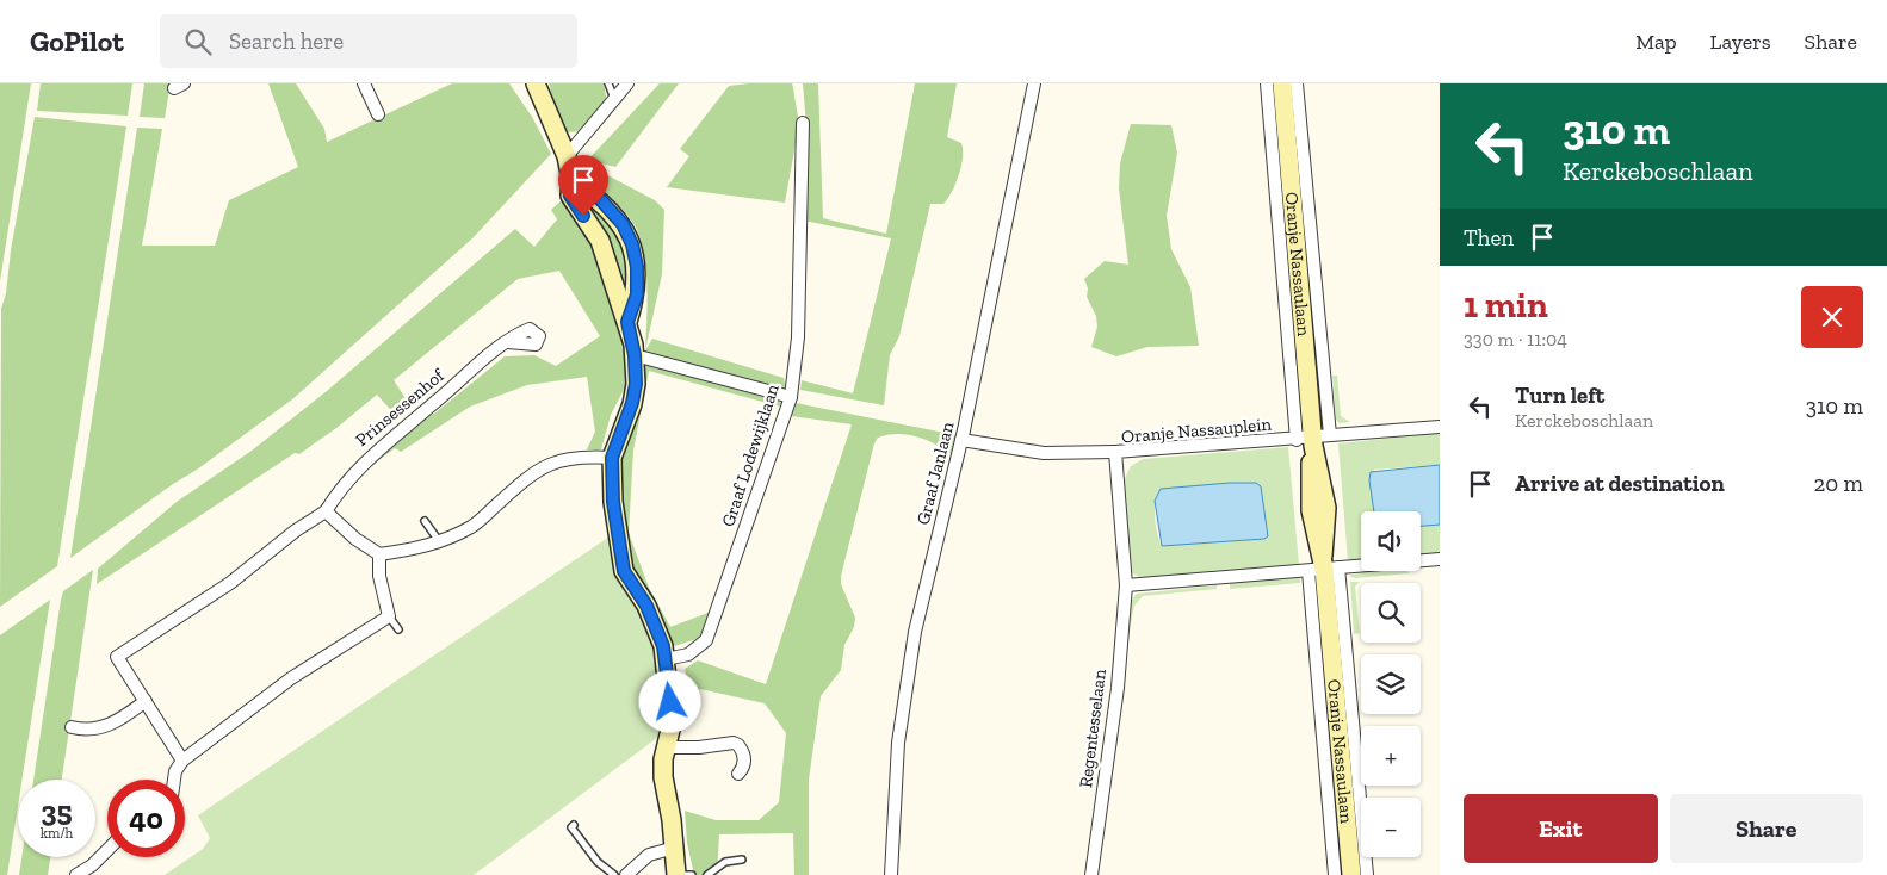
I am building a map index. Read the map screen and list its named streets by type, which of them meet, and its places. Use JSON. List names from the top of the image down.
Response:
{
  "streets": {
    "street": [
      "Oranje Nassaulaan",
      "Prinsessenhof",
      "Oranje Nassauplein",
      "Graaf Lodewijklaan",
      "Graaf Janlaan",
      "Regentesselaan"
    ]
  },
  "crossings": [
    ["Oranje Nassaulaan", "Oranje Nassauplein"],
    ["Oranje Nassauplein", "Regentesselaan"]
  ],
  "page": {
    "header": "GoPilot",
    "search": "Search here",
    "nav": ["Map", "Layers", "Share"],
    "turn": ["310 m", "Kerckeboschlaan"],
    "then": "Then",
    "heading": ["1 min", "330 m · 11:04"],
    "list": [
      {
        "name": "Turn left",
        "note": "Kerckeboschlaan",
        "value": "310 m"
      },
      {
        "name": "Arrive at destination",
        "value": "20 m"
      }
    ],
    "map_buttons": ["+", "−"],
    "speed": "35 km/h",
    "limit": "40",
    "buttons": ["Exit", "Share"]
  }
}
